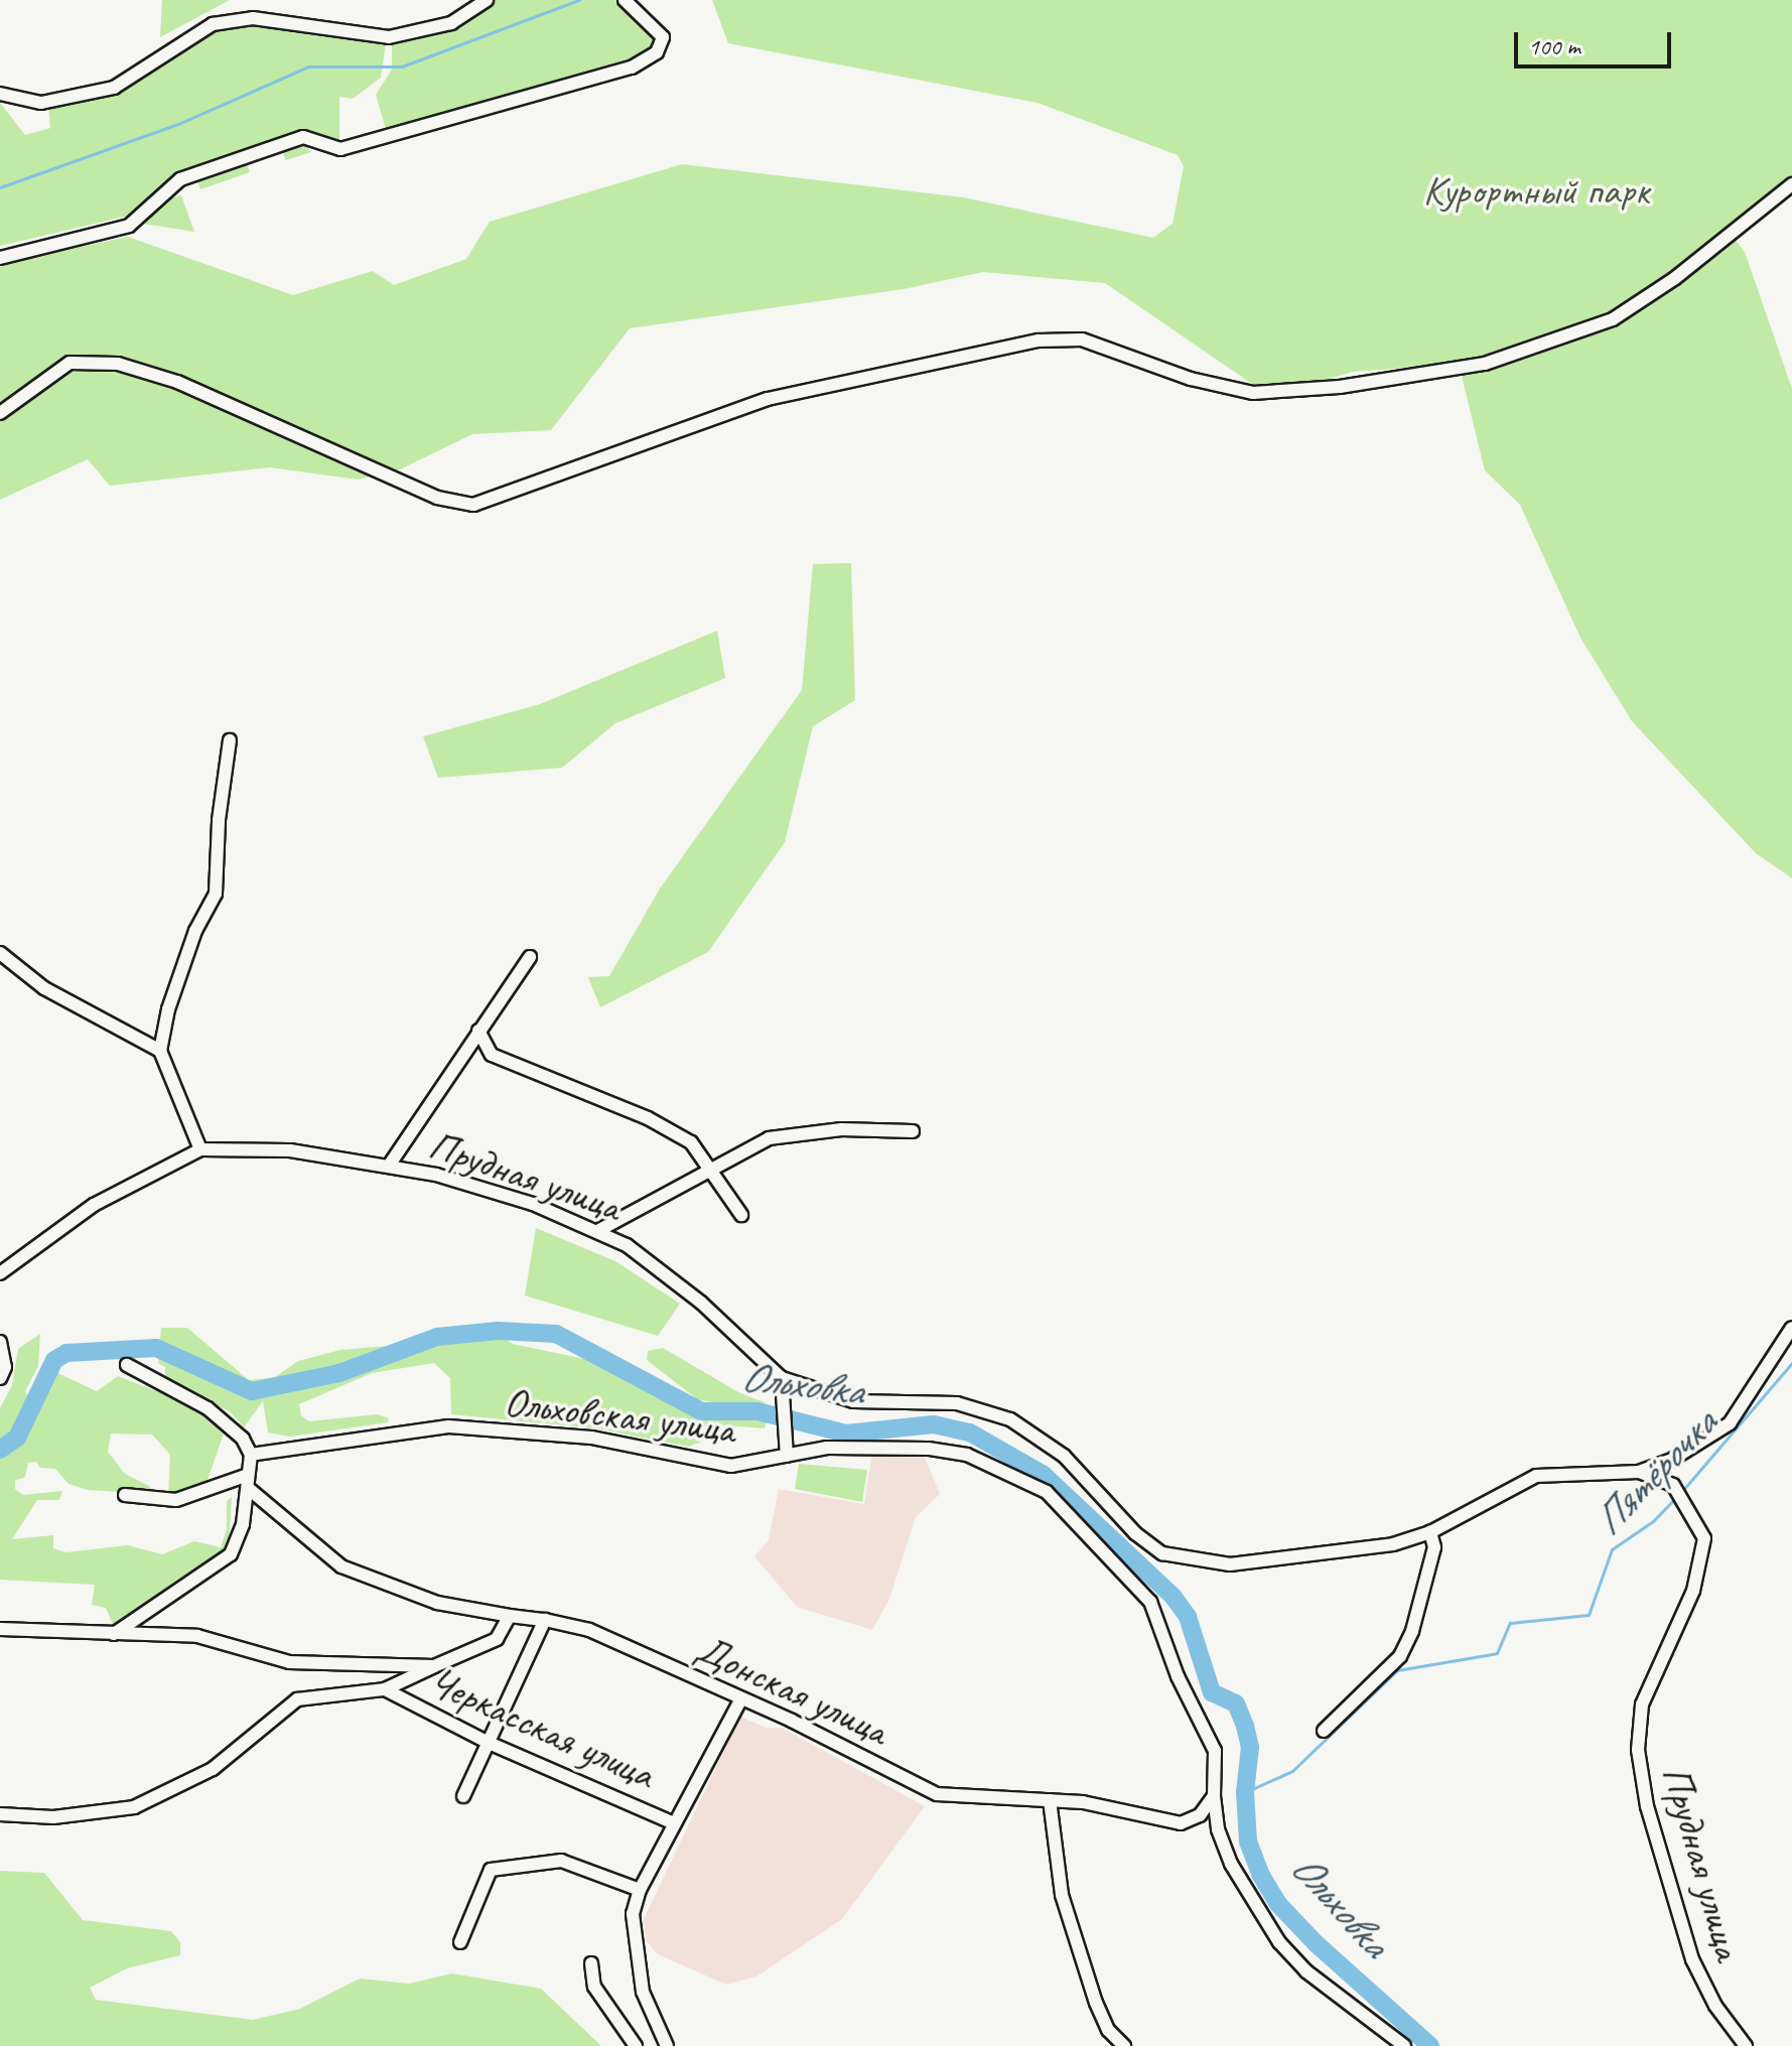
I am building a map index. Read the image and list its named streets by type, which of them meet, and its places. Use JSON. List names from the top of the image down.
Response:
{
  "streets": {
    "street": [
      "Прудная улица",
      "Ольховская улица",
      "Донская улица",
      "Черкасская улица"
    ]
  },
  "crossings": [
    ["Ольховская улица", "Донская улица"]
  ],
  "water": ["Ольховка", "Пятёрочка"],
  "parks": ["Курортный парк"],
  "scale_bar": "100 m"
}
